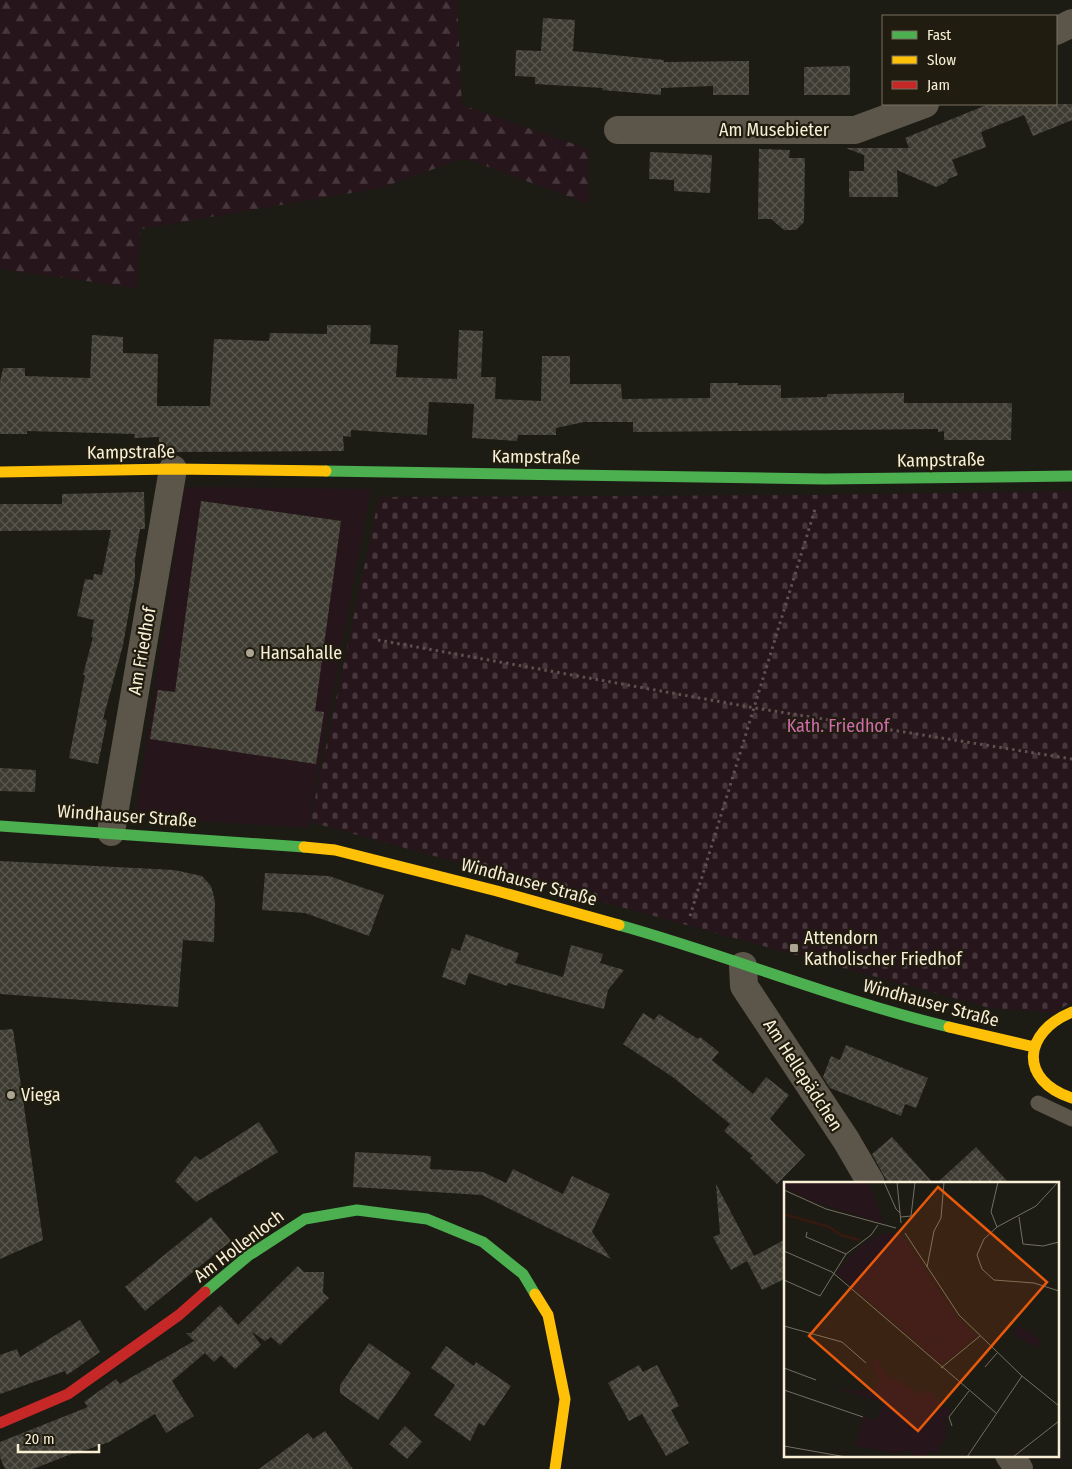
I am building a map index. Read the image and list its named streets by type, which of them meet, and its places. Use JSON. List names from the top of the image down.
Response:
{
  "streets": {
    "street": [
      "Am Musebieter",
      "Kampstraße",
      "Am Friedhof",
      "Windhauser Straße",
      "Am Hellepädchen",
      "Am Hollenloch"
    ]
  },
  "crossings": [
    ["Kampstraße", "Am Friedhof"],
    ["Am Friedhof", "Windhauser Straße"],
    ["Windhauser Straße", "Am Hellepädchen"]
  ],
  "parks": ["Kath. Friedhof"],
  "places": {
    "other": ["Hansahalle", "Viega"],
    "transit": ["Attendorn Katholischer Friedhof"]
  },
  "legend": ["Fast", "Slow", "Jam"],
  "scale_bar": "20 m"
}
